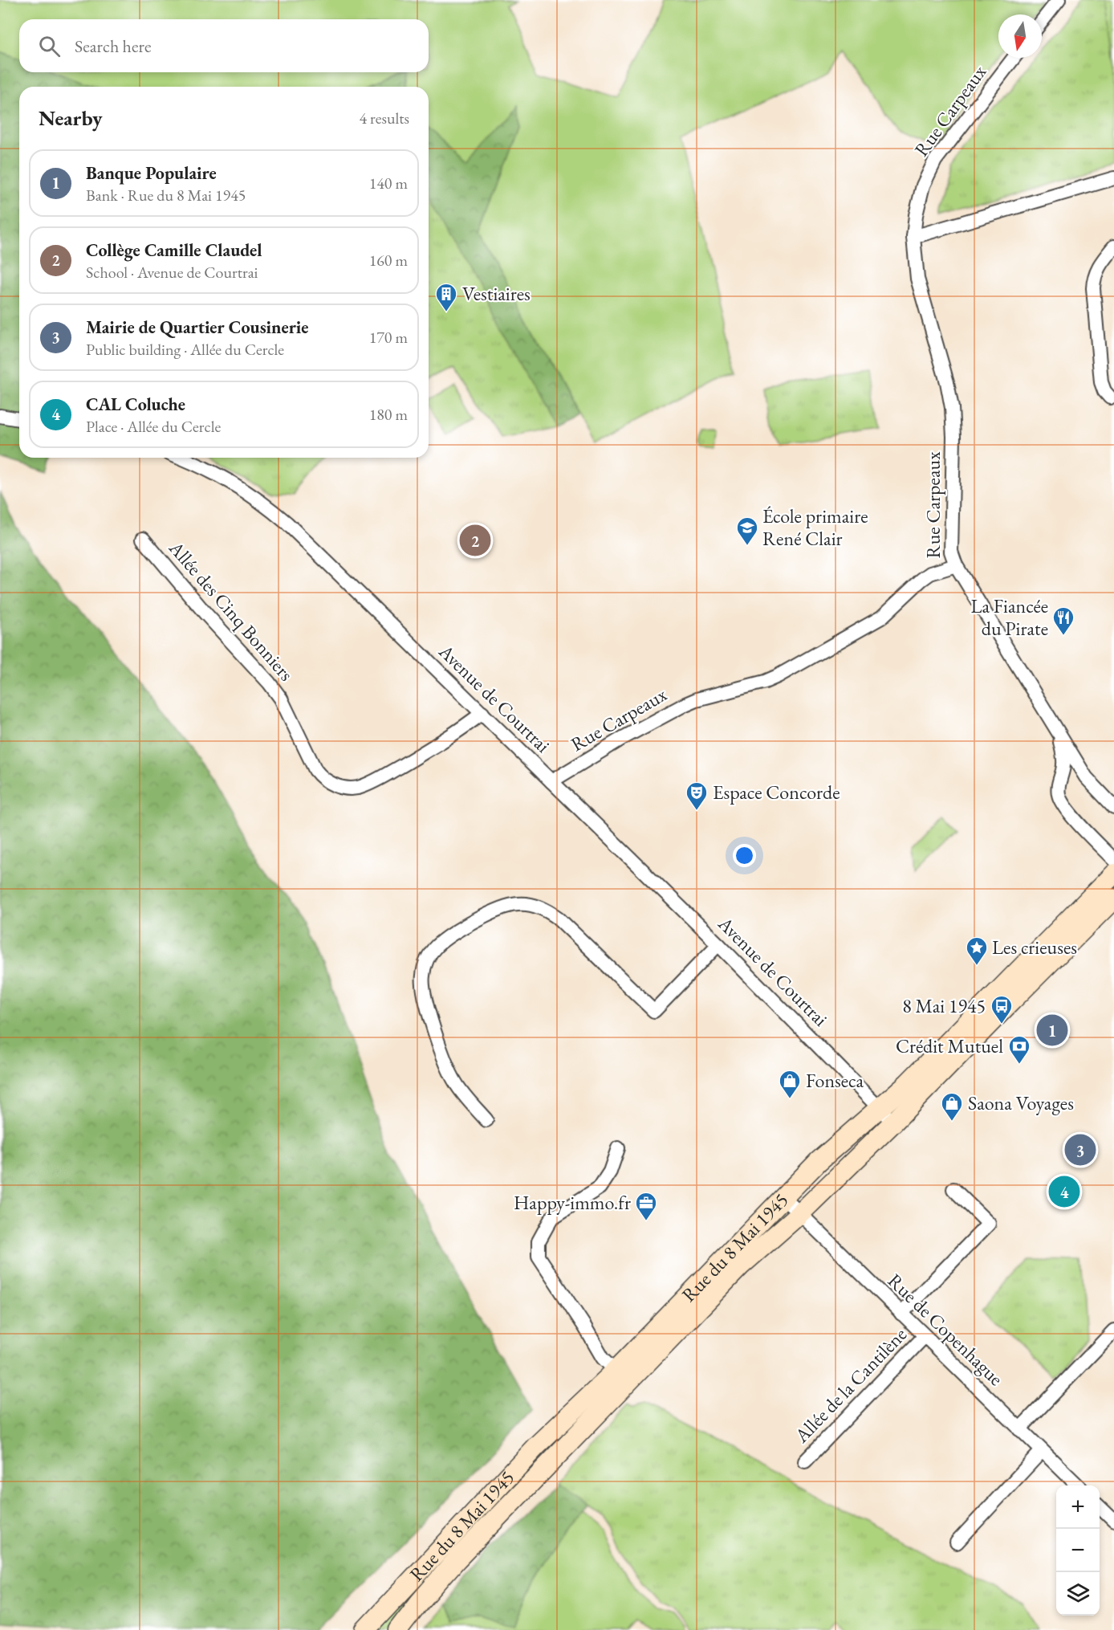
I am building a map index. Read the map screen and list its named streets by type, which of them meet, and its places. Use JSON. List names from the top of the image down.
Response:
{
  "streets": {
    "main road": ["Rue du 8 Mai 1945"],
    "street": [
      "Rue Carpeaux",
      "Allée des Cinq Bonniers",
      "Avenue de Courtrai",
      "Rue de Copenhague",
      "Allée de la Cantilène"
    ]
  },
  "crossings": [
    ["Rue Carpeaux", "Avenue de Courtrai"],
    ["Allée des Cinq Bonniers", "Avenue de Courtrai"],
    ["Avenue de Courtrai", "Rue du 8 Mai 1945"],
    ["Rue du 8 Mai 1945", "Rue de Copenhague"],
    ["Rue de Copenhague", "Allée de la Cantilène"]
  ],
  "places": {
    "building": ["Vestiaires"],
    "school or university": ["École primaire René Clair"],
    "restaurant": ["La Fiancée du Pirate"],
    "theatre": ["Espace Concorde"],
    "place": ["Les crieuses"],
    "bus stop": ["8 Mai 1945"],
    "bank": ["Crédit Mutuel"],
    "shop": ["Fonseca", "Saona Voyages"],
    "office": ["Happy-immo.fr"]
  },
  "north": "bottom",
  "page": {
    "search": "Search here",
    "heading": ["Nearby", "4 results"],
    "list": [
      {
        "mark": "1",
        "name": "Banque Populaire",
        "note": "Bank · Rue du 8 Mai 1945",
        "value": "140 m"
      },
      {
        "mark": "2",
        "name": "Collège Camille Claudel",
        "note": "School · Avenue de Courtrai",
        "value": "160 m"
      },
      {
        "mark": "3",
        "name": "Mairie de Quartier Cousinerie",
        "note": "Public building · Allée du Cercle",
        "value": "170 m"
      },
      {
        "mark": "4",
        "name": "CAL Coluche",
        "note": "Place · Allée du Cercle",
        "value": "180 m"
      }
    ],
    "pins": [
      "2",
      "1",
      "3",
      "4"
    ],
    "map_buttons": ["+", "−"]
  }
}
